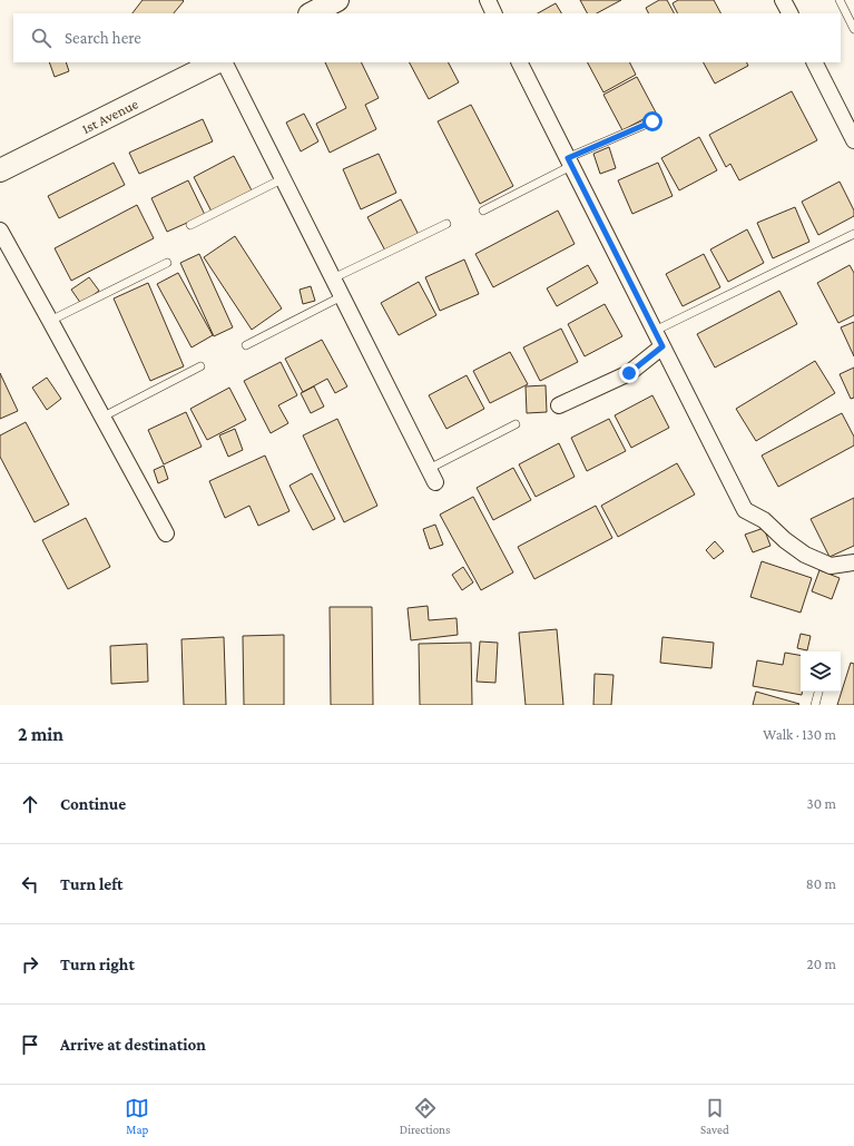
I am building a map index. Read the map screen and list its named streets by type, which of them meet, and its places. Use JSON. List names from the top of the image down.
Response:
{
  "streets": {
    "street": ["1st Avenue"]
  },
  "page": {
    "search": "Search here",
    "heading": ["2 min", "Walk · 130 m"],
    "list": [
      ["Continue", "30 m"],
      ["Turn left", "80 m"],
      ["Turn right", "20 m"],
      "Arrive at destination"
    ],
    "nav": ["Map", "Directions", "Saved"]
  }
}
